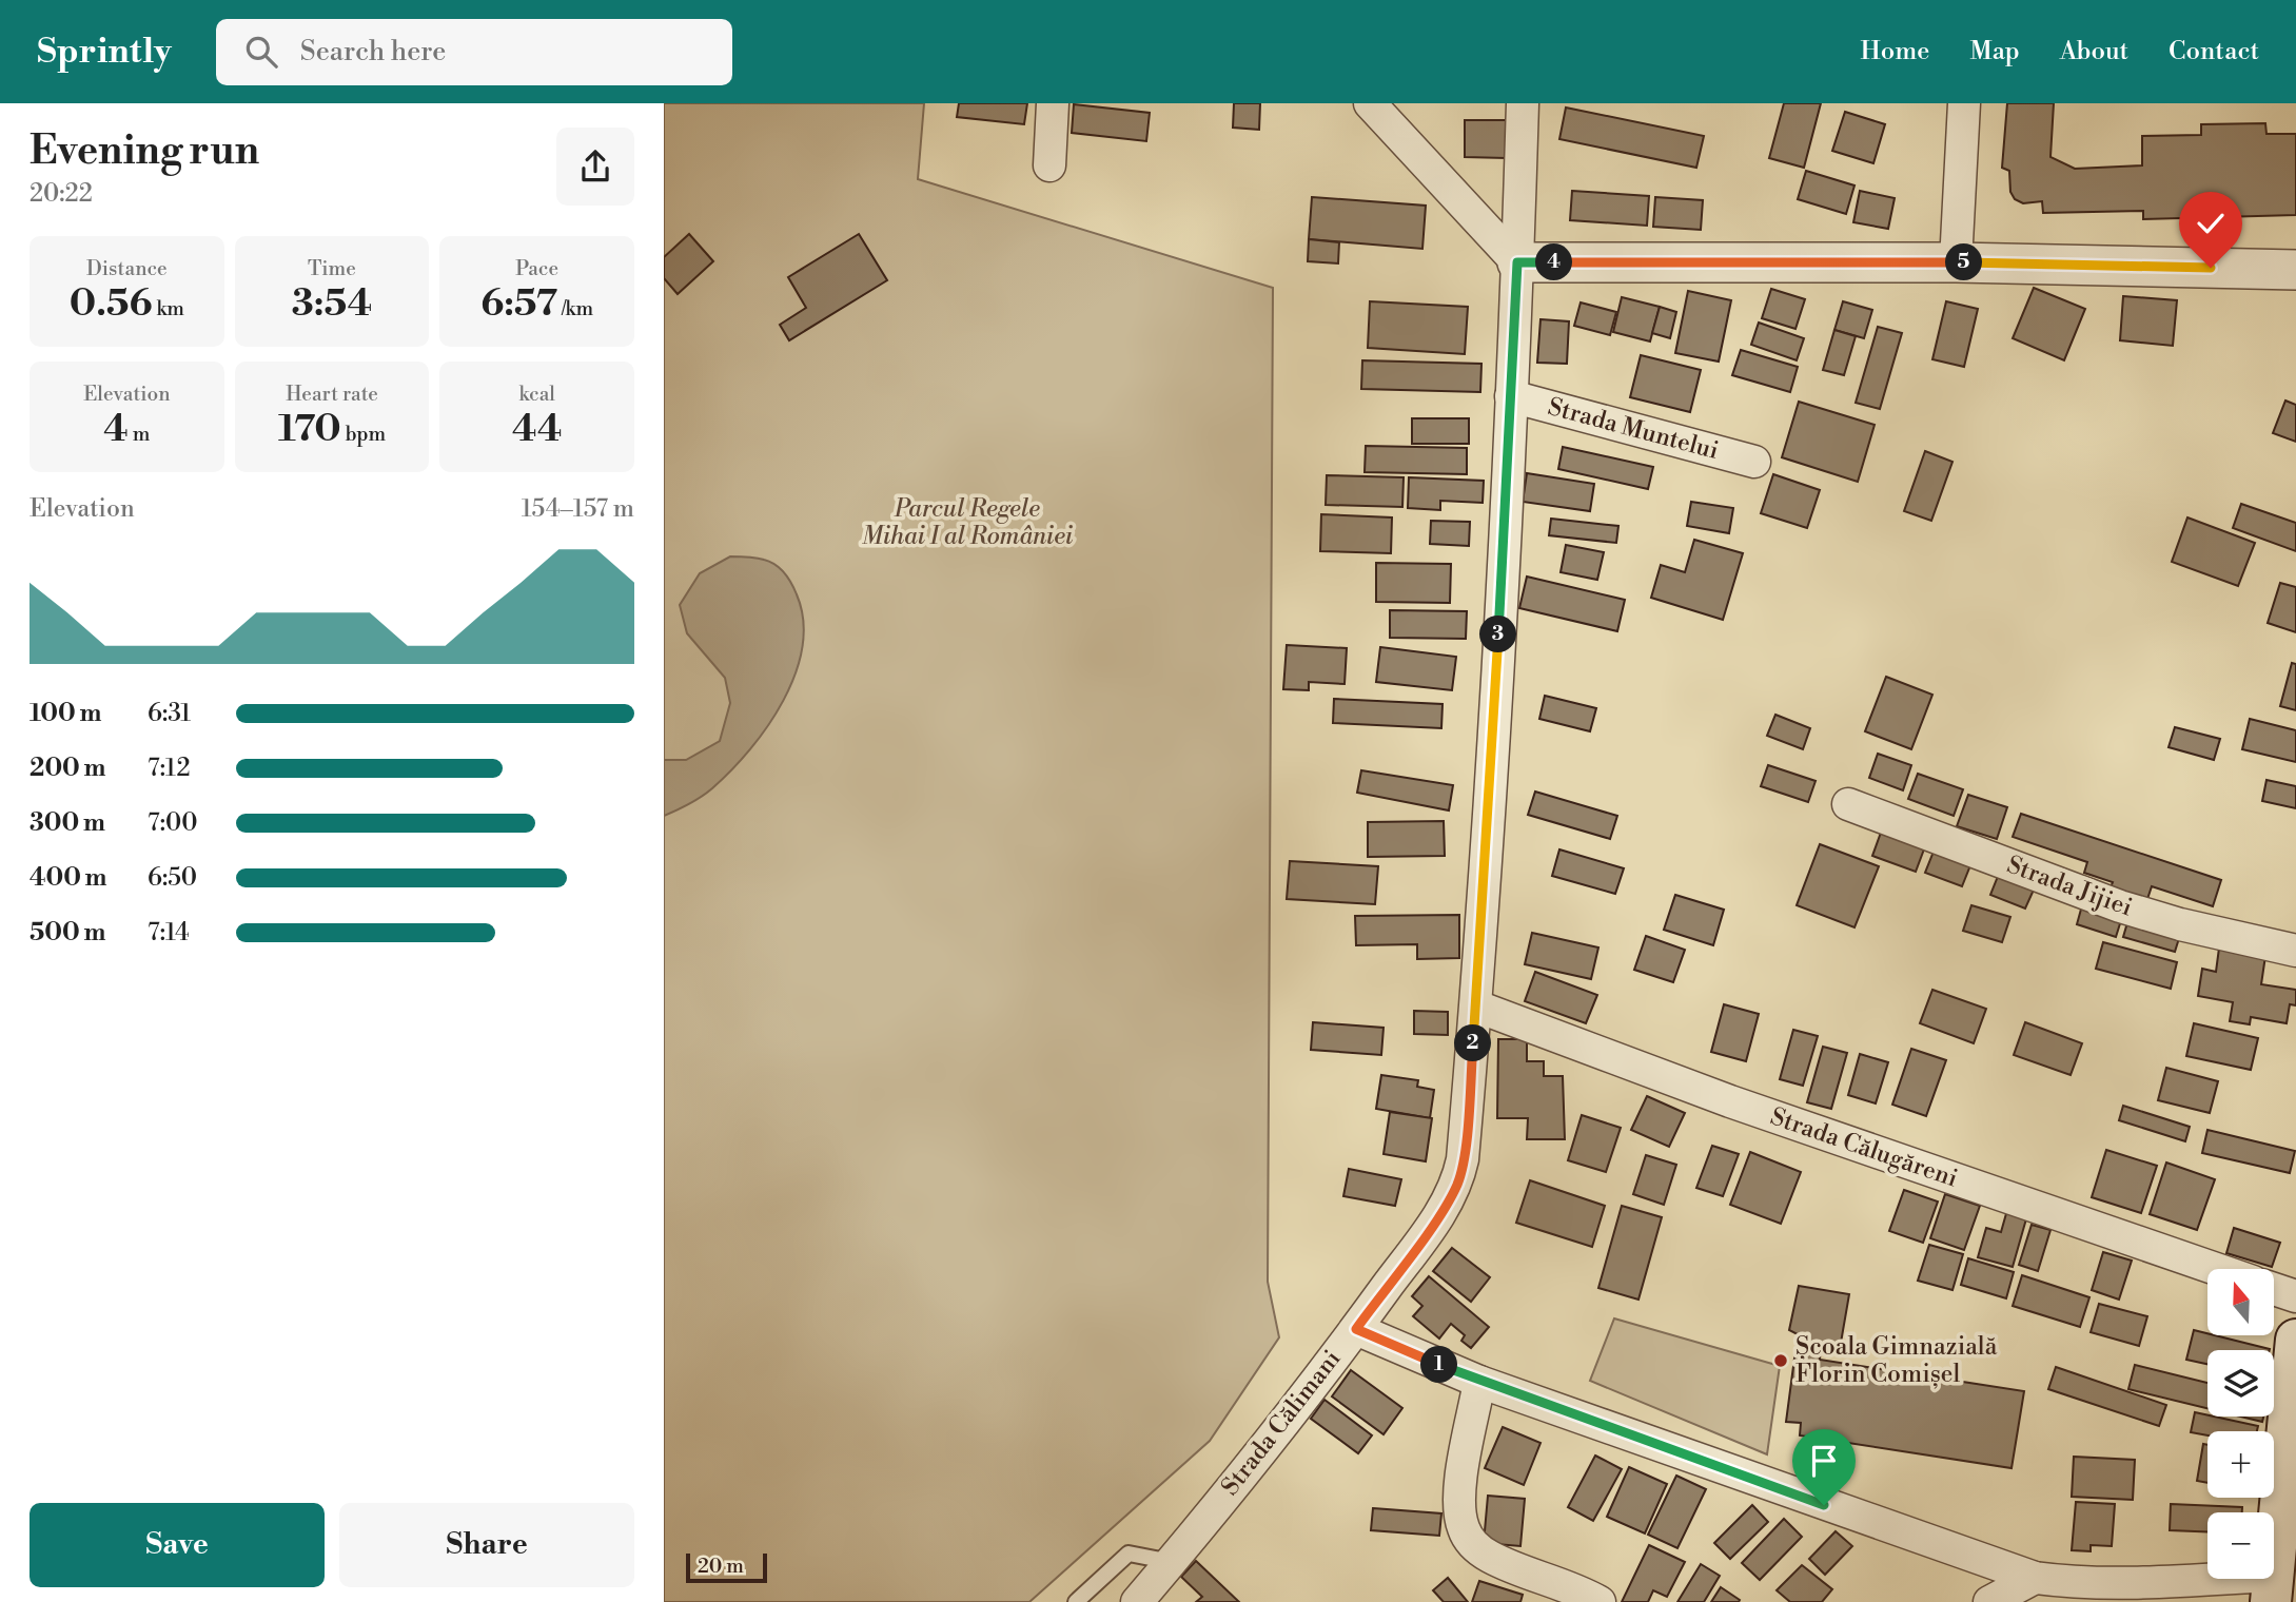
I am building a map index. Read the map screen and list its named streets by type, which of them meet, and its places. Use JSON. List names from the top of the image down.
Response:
{
  "streets": {
    "street": [
      "Strada Muntelui",
      "Strada Jijiei",
      "Strada Călugăreni",
      "Strada Călimani"
    ]
  },
  "crossings": [
    ["Strada Muntelui", "Strada Călimani"],
    ["Strada Călugăreni", "Strada Călimani"]
  ],
  "parks": ["Parcul Regele Mihai I al României"],
  "places": ["Școala Gimnazială Florin Comișel"],
  "scale_bar": "20 m",
  "north": "top",
  "page": {
    "header": "Sprintly",
    "search": "Search here",
    "nav": [
      "Home",
      "Map",
      "About",
      "Contact"
    ],
    "heading": ["Evening run", "20:22"],
    "stats": [
      ["Distance", "0.56 km"],
      ["Time", "3:54"],
      ["Pace", "6:57 /km"],
      ["Elevation", "4 m"],
      ["Heart rate", "170 bpm"],
      ["kcal", "44"]
    ],
    "pins": [
      "4",
      "5",
      "3",
      "2",
      "1"
    ],
    "chart": ["Elevation", "154–157 m"],
    "list": [
      {
        "name": "100 m",
        "note": "6:31"
      },
      {
        "name": "200 m",
        "note": "7:12"
      },
      {
        "name": "300 m",
        "note": "7:00"
      },
      {
        "name": "400 m",
        "note": "6:50"
      },
      {
        "name": "500 m",
        "note": "7:14"
      }
    ],
    "map_buttons": ["+", "−"],
    "buttons": ["Save", "Share"],
    "scale": "20 m"
  }
}
